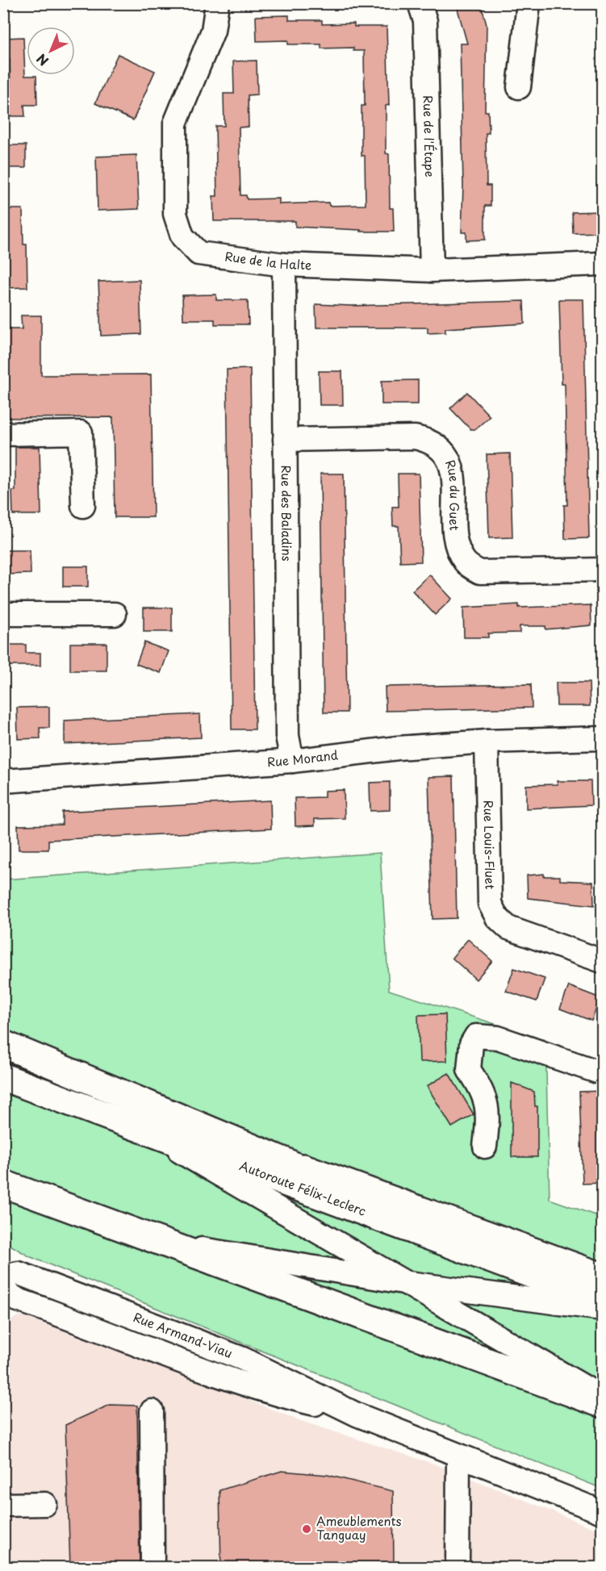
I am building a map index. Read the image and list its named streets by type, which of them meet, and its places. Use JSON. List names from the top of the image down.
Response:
{
  "streets": {
    "highway": ["Autoroute Félix-Leclerc"],
    "street": [
      "Rue de l'Étape",
      "Rue de la Halte",
      "Rue du Guet",
      "Rue des Baladins",
      "Rue Morand",
      "Rue Louis-Fluet",
      "Rue Armand-Viau"
    ]
  },
  "crossings": [
    ["Rue de l'Étape", "Rue de la Halte"],
    ["Rue de la Halte", "Rue des Baladins"],
    ["Rue du Guet", "Rue des Baladins"],
    ["Rue des Baladins", "Rue Morand"],
    ["Rue Morand", "Rue Louis-Fluet"]
  ],
  "places": ["Ameublements Tanguay"],
  "north": "bottom left"
}
